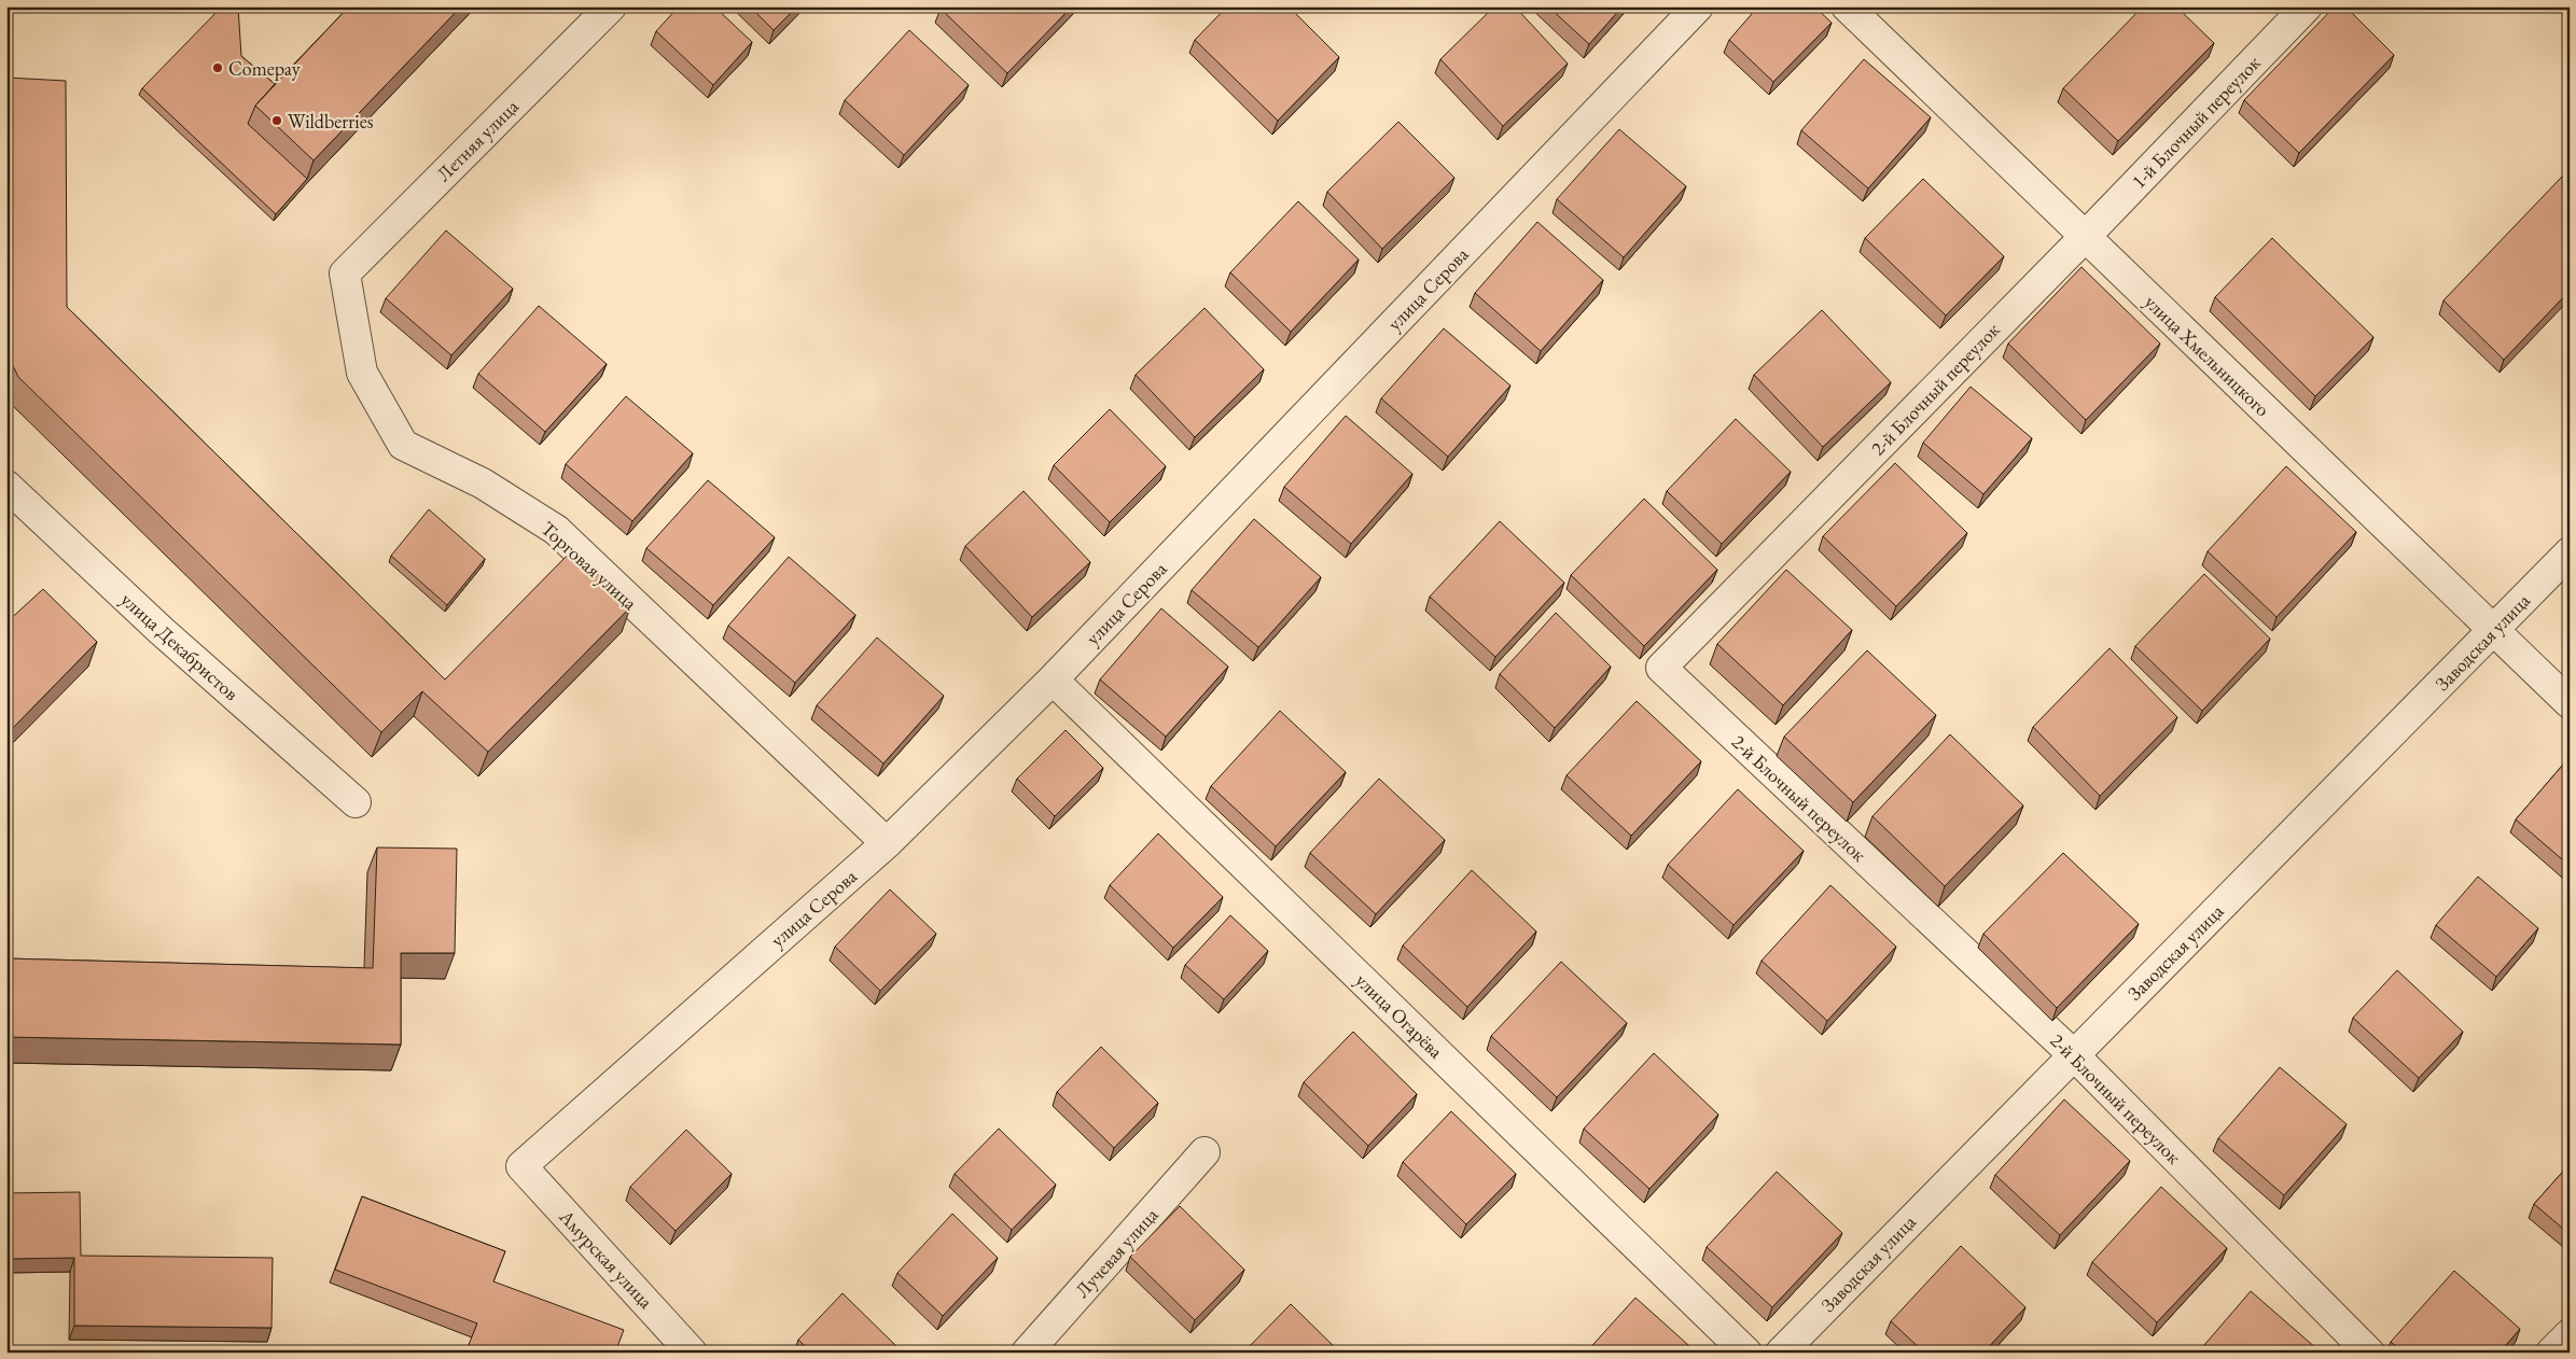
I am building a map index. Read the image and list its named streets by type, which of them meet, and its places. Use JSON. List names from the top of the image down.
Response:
{
  "streets": {
    "street": [
      "1-й Блочный переулок",
      "Летняя улица",
      "улица Серова",
      "улица Хмельницкого",
      "2-й Блочный переулок",
      "Торговая улица",
      "Заводская улица",
      "улица Декабристов",
      "улица Огарёва",
      "Лучевая улица",
      "Амурская улица"
    ]
  },
  "crossings": [
    ["1-й Блочный переулок", "улица Хмельницкого"],
    ["1-й Блочный переулок", "2-й Блочный переулок"],
    ["Летняя улица", "Торговая улица"],
    ["улица Серова", "Торговая улица"],
    ["улица Серова", "улица Огарёва"],
    ["улица Серова", "Амурская улица"],
    ["улица Хмельницкого", "2-й Блочный переулок"],
    ["улица Хмельницкого", "Заводская улица"],
    ["2-й Блочный переулок", "Заводская улица"]
  ],
  "places": ["Comepay", "Wildberries"]
}
